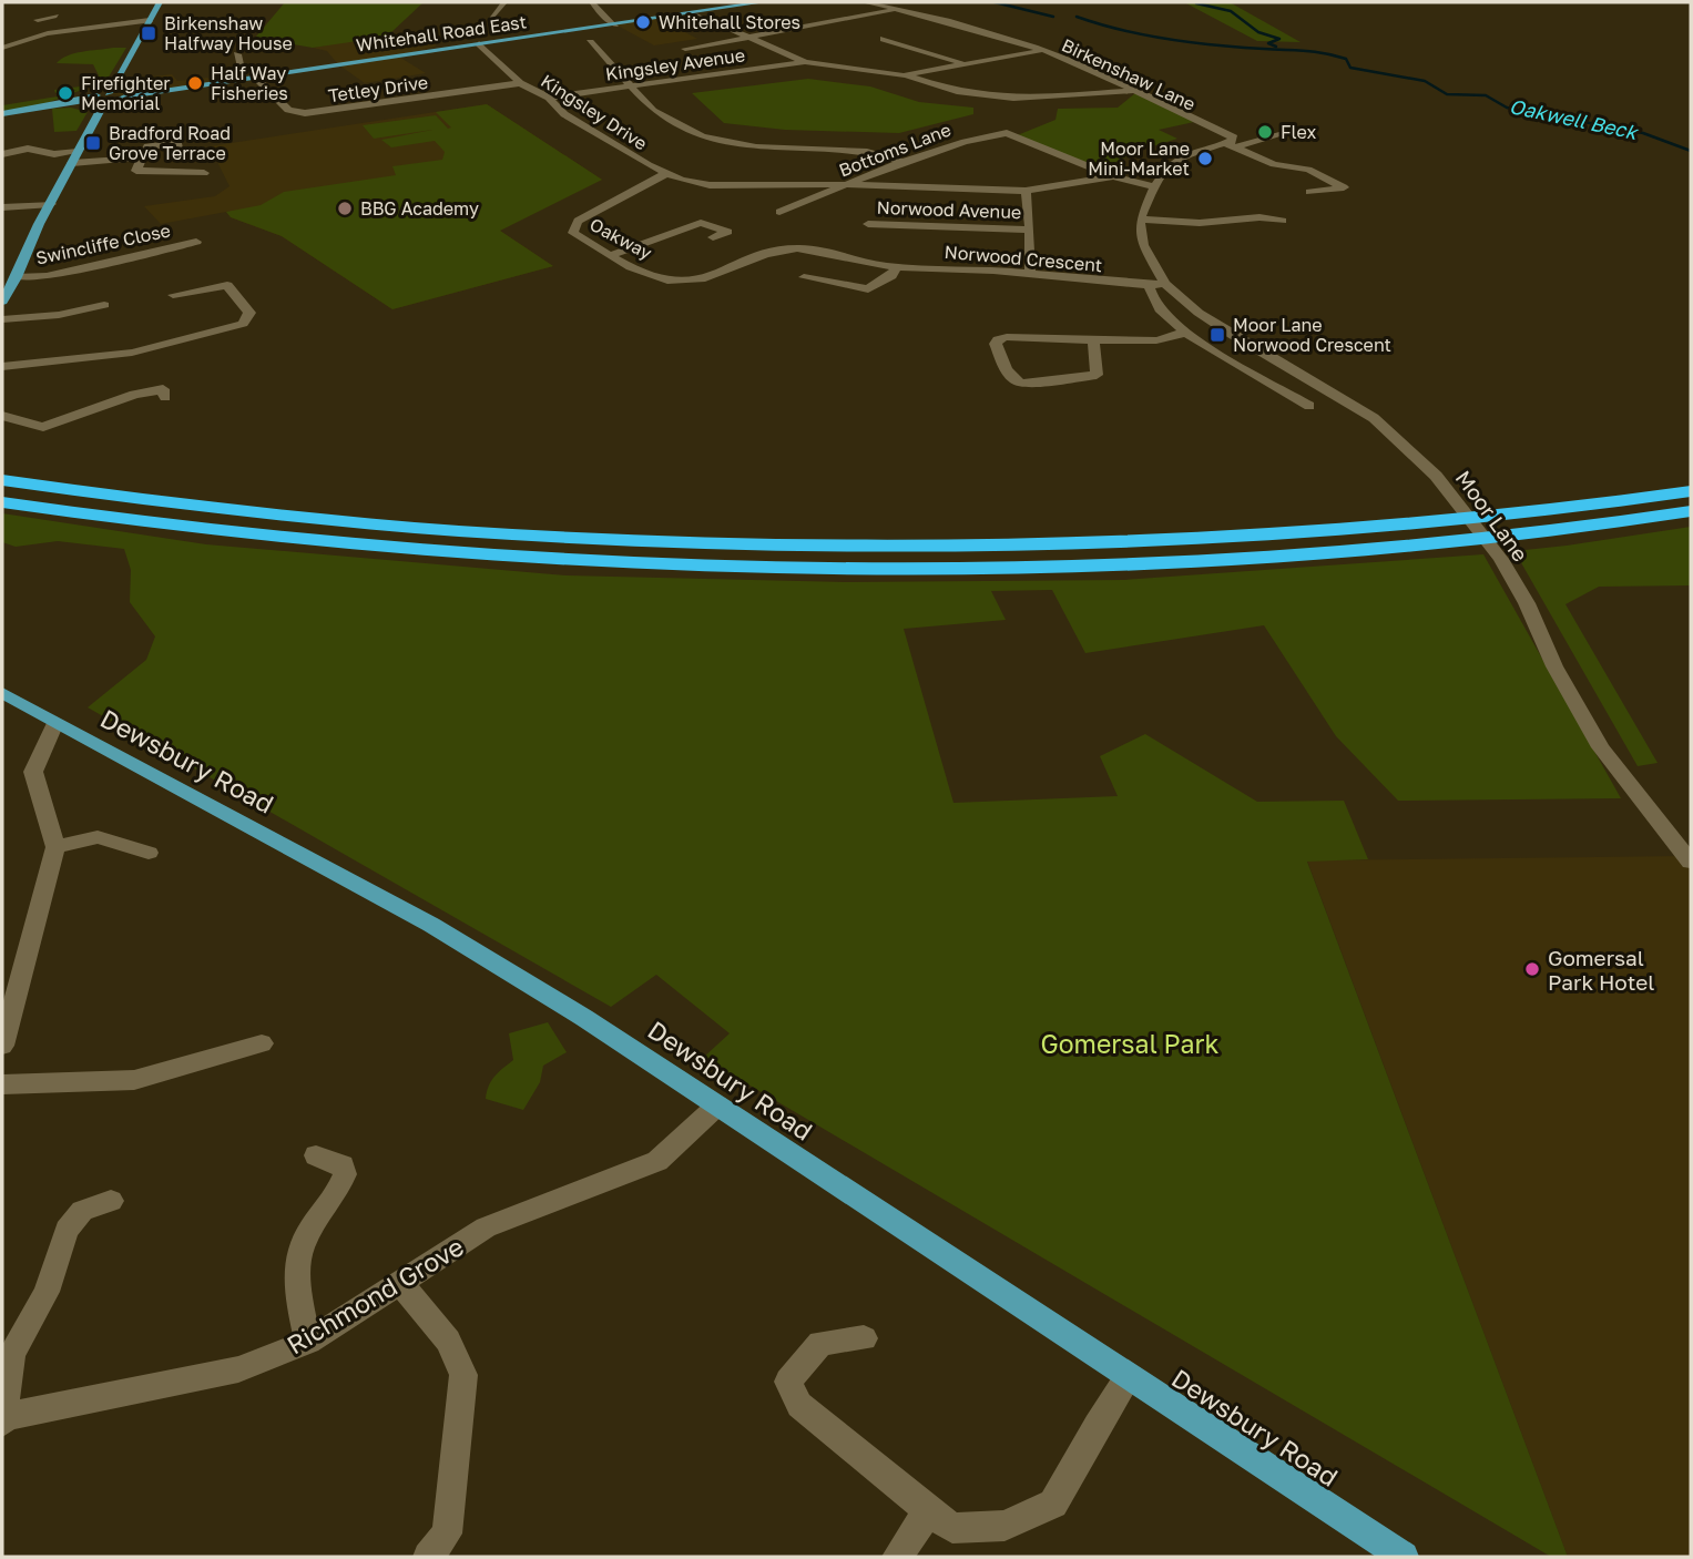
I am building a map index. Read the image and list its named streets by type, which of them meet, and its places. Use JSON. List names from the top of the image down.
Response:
{
  "streets": {
    "main road": ["Whitehall Road East", "Dewsbury Road"],
    "street": [
      "Kingsley Avenue",
      "Birkenshaw Lane",
      "Tetley Drive",
      "Kingsley Drive",
      "Bottoms Lane",
      "Norwood Avenue",
      "Oakway",
      "Swincliffe Close",
      "Norwood Crescent",
      "Moor Lane",
      "Richmond Grove"
    ]
  },
  "crossings": [
    ["Whitehall Road East", "Tetley Drive"],
    ["Whitehall Road East", "Kingsley Drive"],
    ["Kingsley Avenue", "Kingsley Drive"],
    ["Tetley Drive", "Kingsley Drive"],
    ["Kingsley Drive", "Bottoms Lane"],
    ["Kingsley Drive", "Oakway"],
    ["Oakway", "Norwood Crescent"],
    ["Dewsbury Road", "Richmond Grove"]
  ],
  "water": ["Oakwell Beck"],
  "parks": ["Gomersal Park"],
  "places": {
    "other": [
      "Whitehall Stores",
      "Half Way Fisheries",
      "Firefighter Memorial",
      "Flex",
      "Moor Lane Mini-Market",
      "BBG Academy",
      "Gomersal Park Hotel"
    ],
    "transit": ["Birkenshaw Halfway House", "Bradford Road Grove Terrace", "Moor Lane Norwood Crescent"]
  }
}
